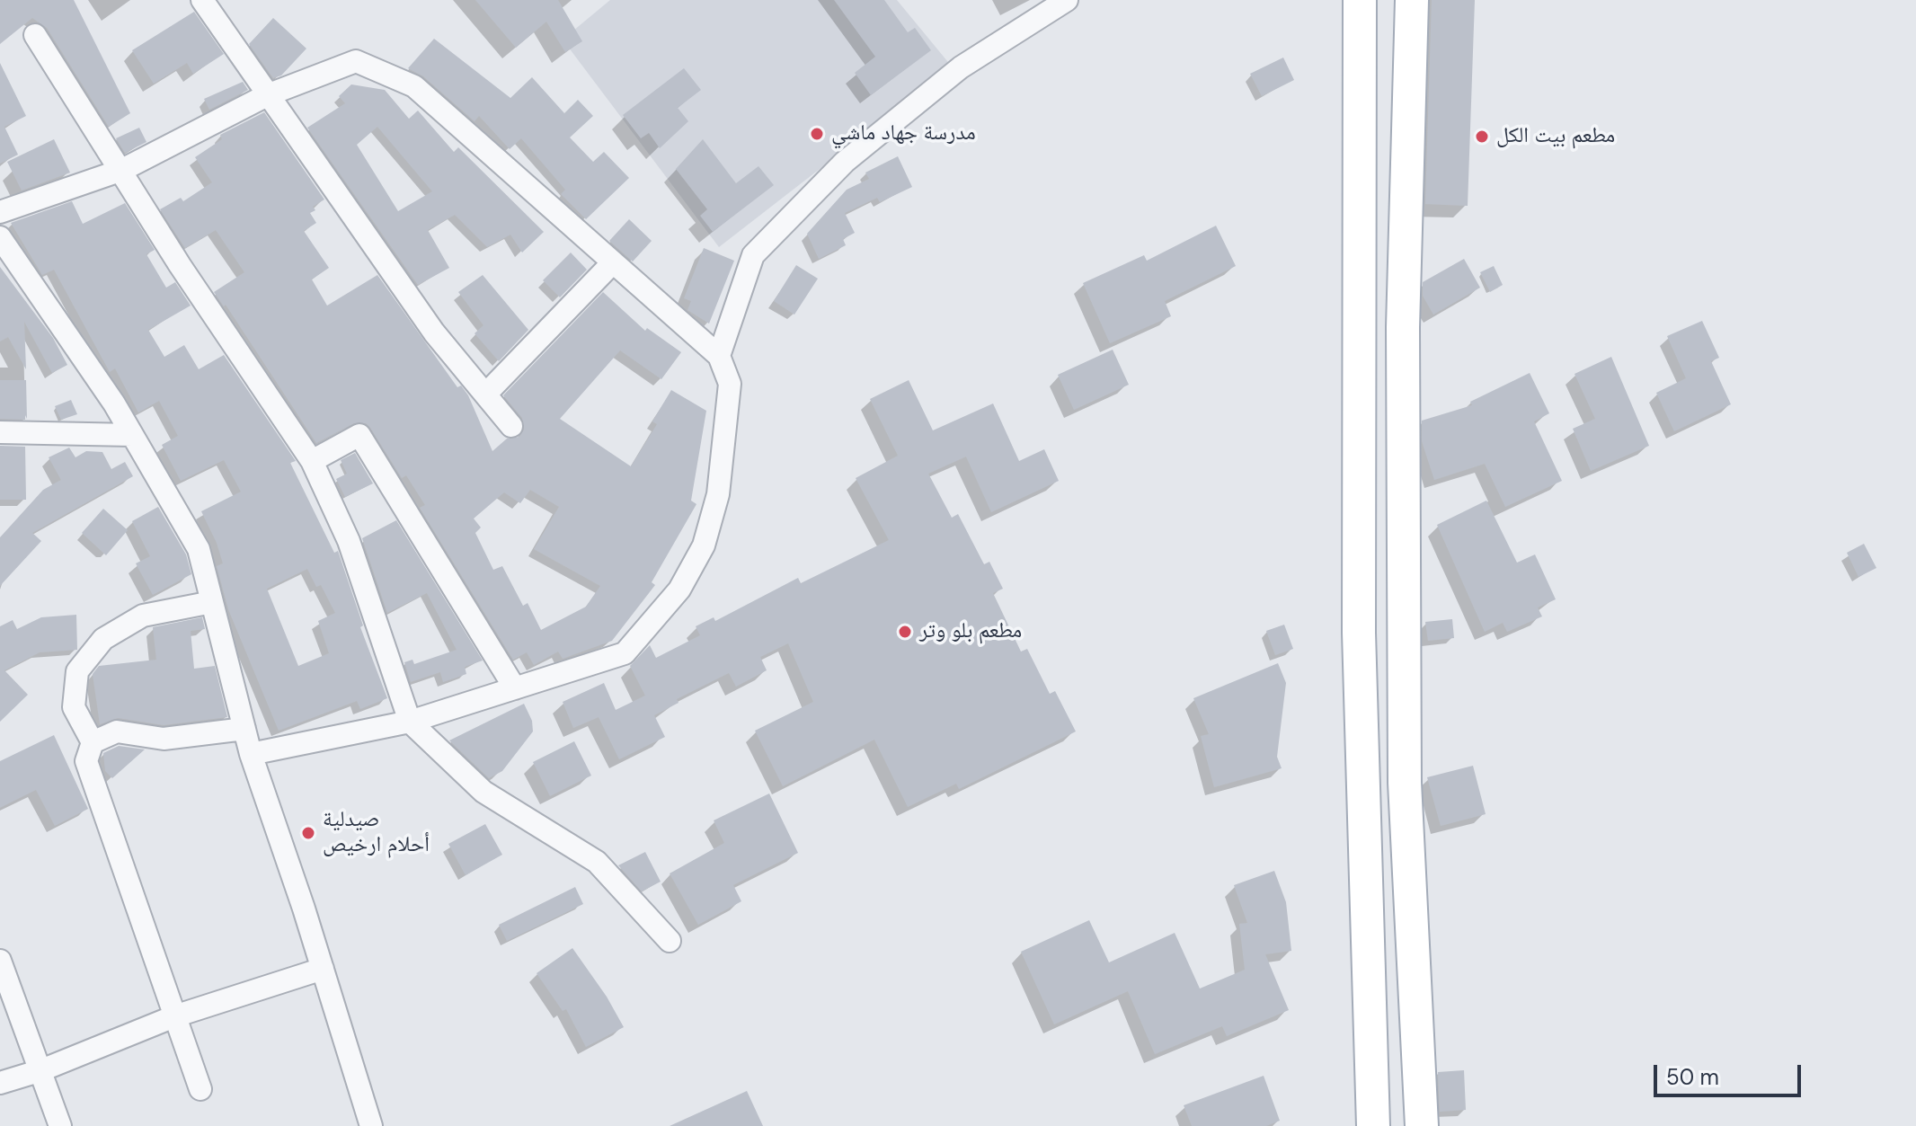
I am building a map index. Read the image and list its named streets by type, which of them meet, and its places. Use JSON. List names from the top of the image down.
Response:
{
  "places": [
    "مدرسة جهاد ماشي",
    "مطعم بيت الكل",
    "مطعم بلو وتر",
    "صيدلية أحلام ارخيص"
  ],
  "scale_bar": "50 m"
}
